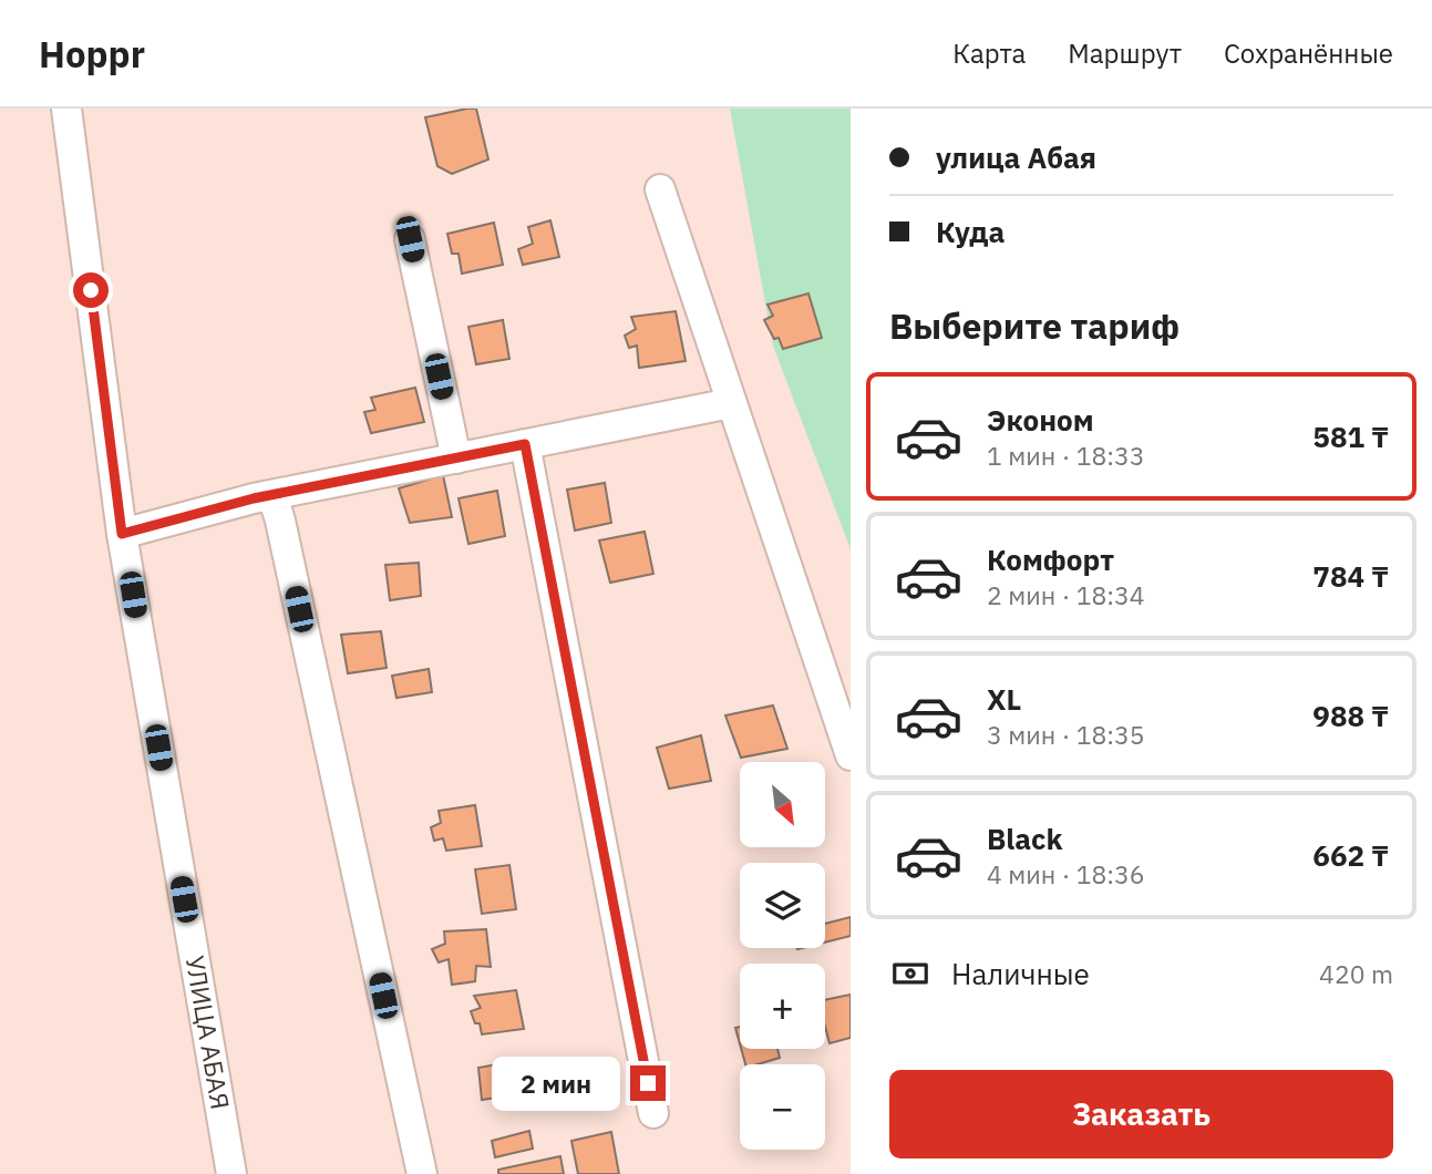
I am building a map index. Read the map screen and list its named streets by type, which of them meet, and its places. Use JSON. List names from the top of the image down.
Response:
{
  "streets": {
    "street": ["УЛИЦА АБАЯ"]
  },
  "north": "bottom right",
  "page": {
    "header": "Hoppr",
    "nav": ["Карта", "Маршрут", "Сохранённые"],
    "banner": ["улица Абая", "Куда"],
    "heading": "Выберите тариф",
    "list": [
      {
        "name": "Эконом",
        "note": "1 мин · 18:33",
        "value": "581 ₸"
      },
      {
        "name": "Комфорт",
        "note": "2 мин · 18:34",
        "value": "784 ₸"
      },
      {
        "name": "XL",
        "note": "3 мин · 18:35",
        "value": "988 ₸"
      },
      {
        "name": "Black",
        "note": "4 мин · 18:36",
        "value": "662 ₸"
      }
    ],
    "map_buttons": ["+", "−"],
    "pay": ["Наличные", "420 m"],
    "buttons": "Заказать",
    "bubble": "2 мин"
  }
}
